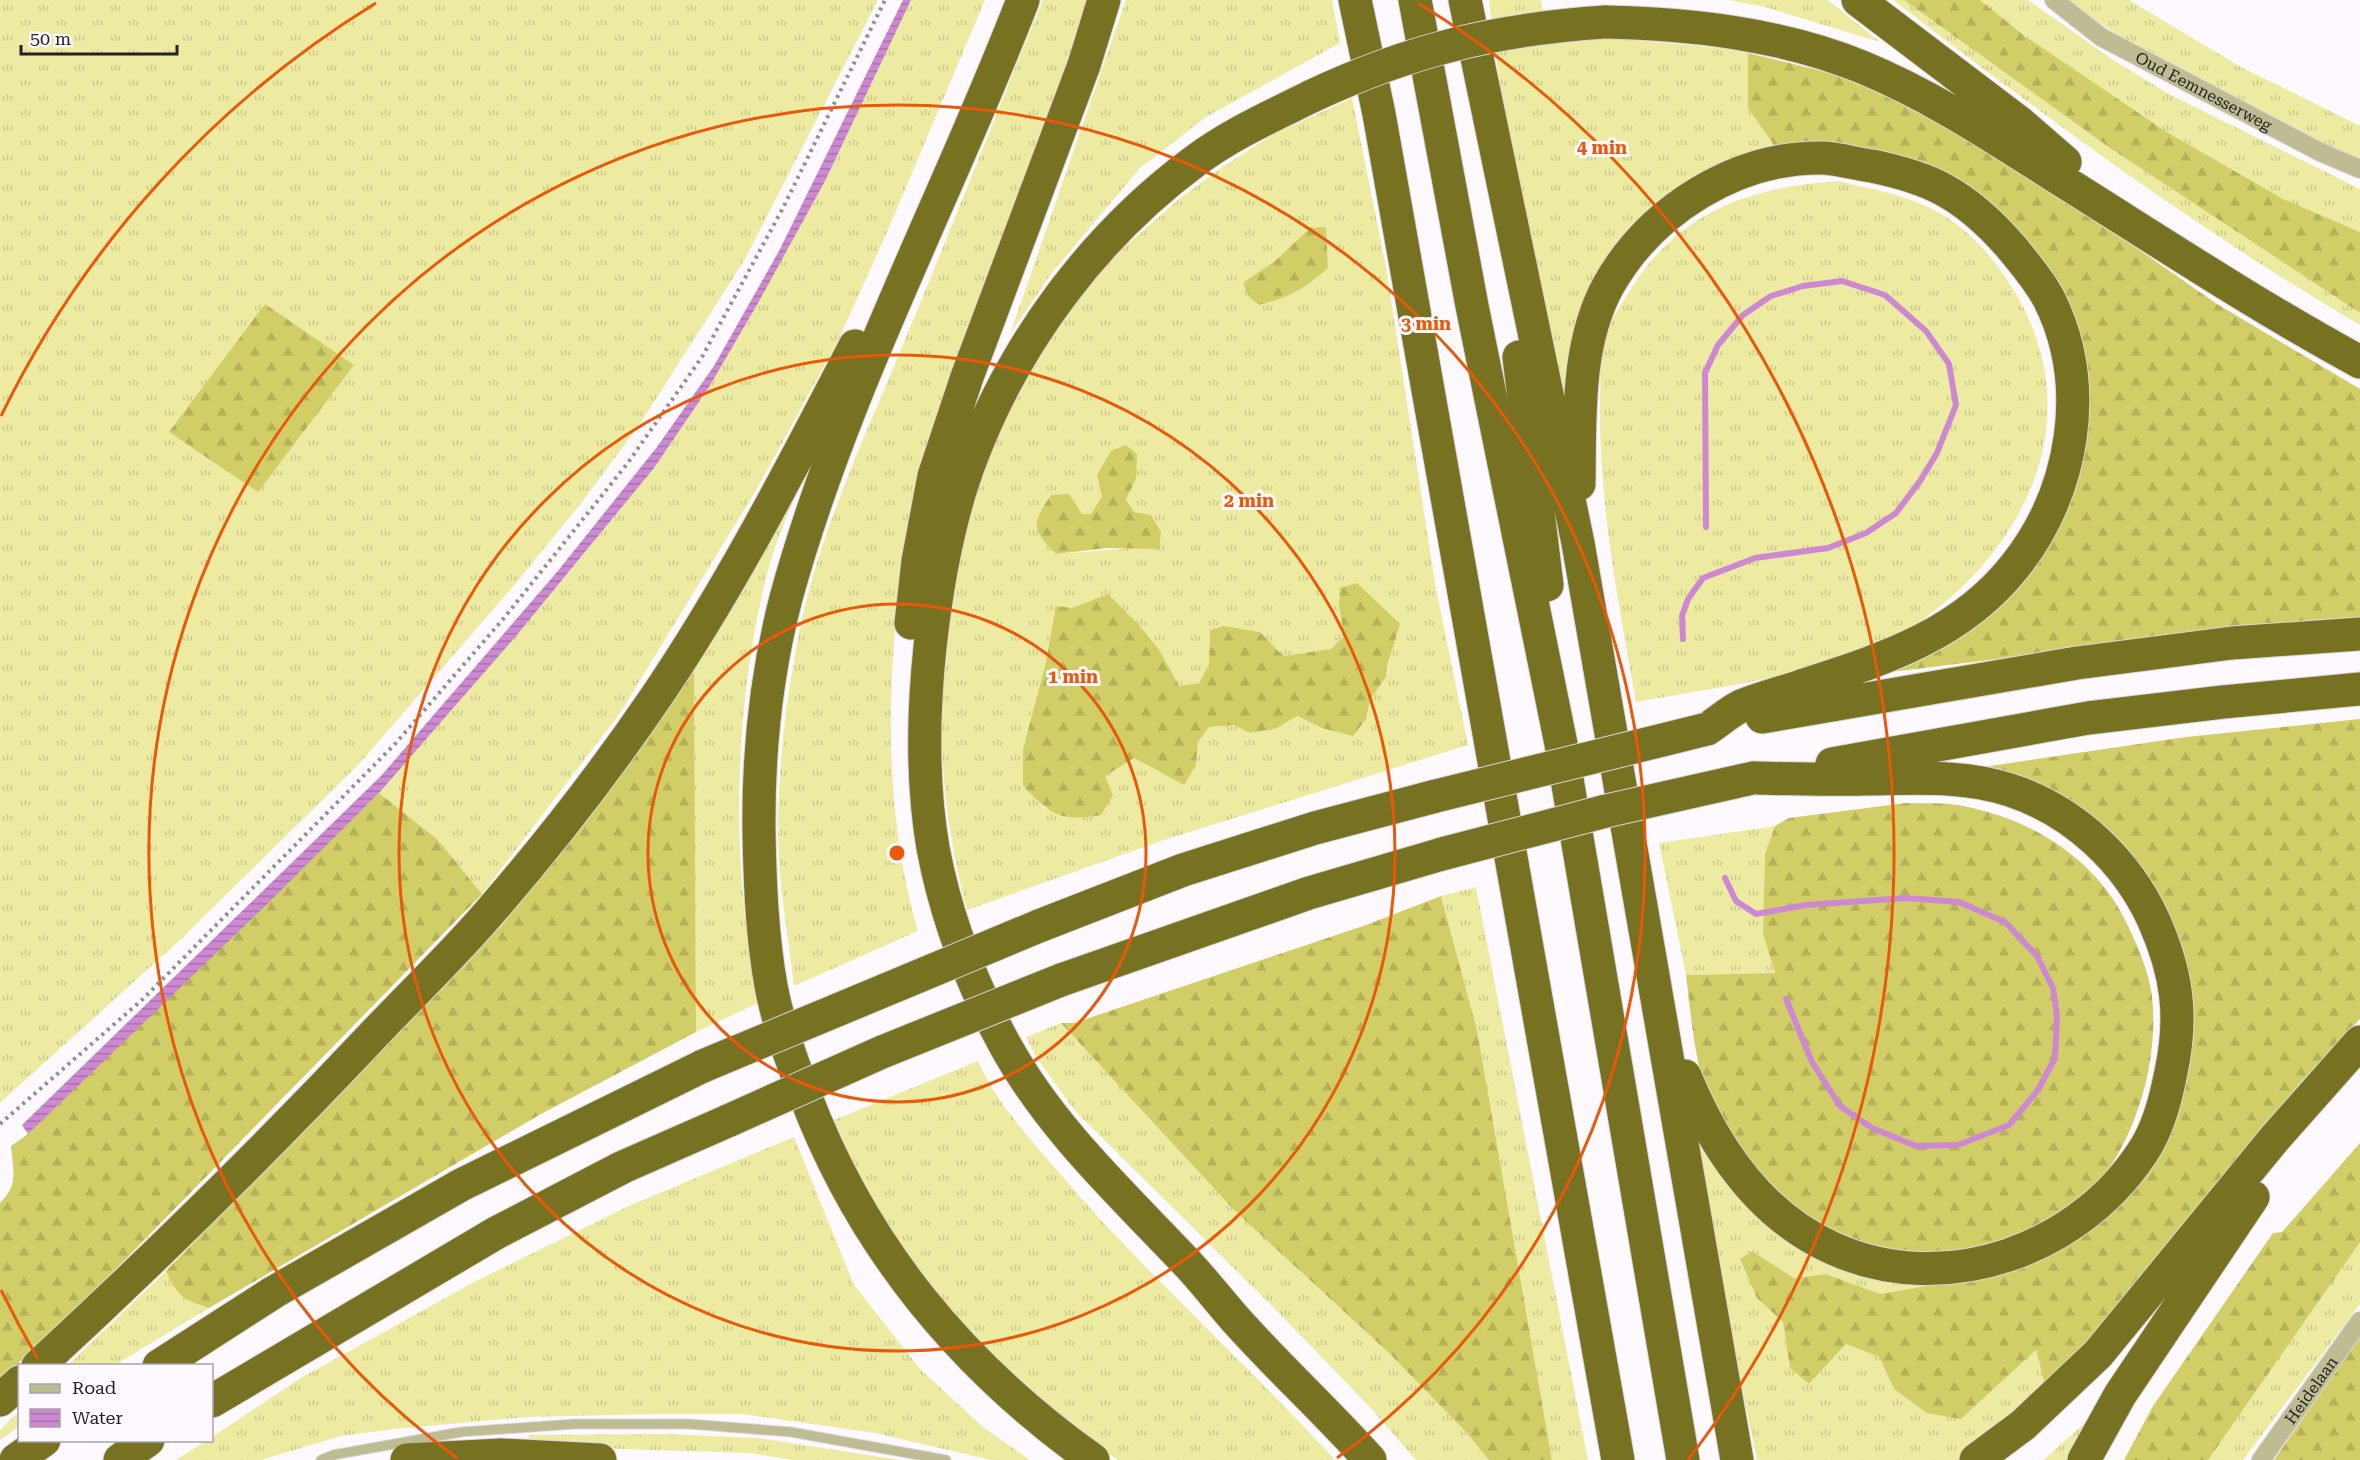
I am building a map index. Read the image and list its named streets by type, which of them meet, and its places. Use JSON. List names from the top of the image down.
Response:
{
  "streets": {
    "street": ["Oud Eemnesserweg", "Heidelaan"]
  },
  "legend": ["Road", "Water"],
  "scale_bar": "50 m",
  "rings": [
    "4 min",
    "3 min",
    "2 min",
    "1 min"
  ]
}
